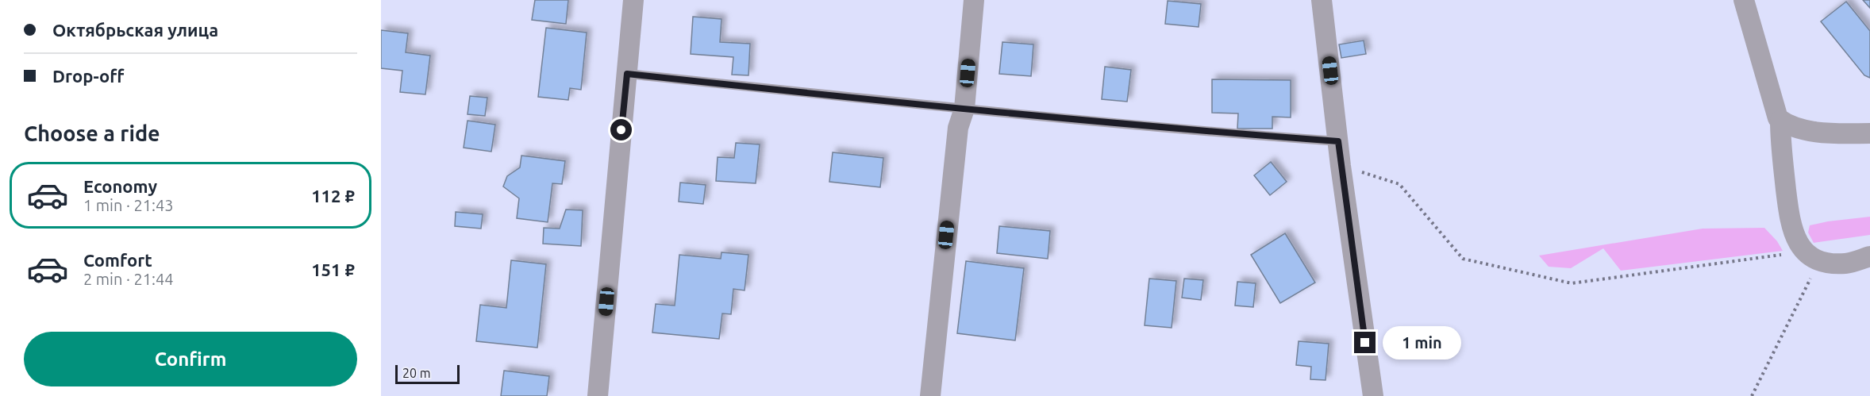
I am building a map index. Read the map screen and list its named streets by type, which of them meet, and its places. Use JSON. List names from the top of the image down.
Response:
{
  "scale_bar": "20 m",
  "page": {
    "banner": ["Октябрьская улица", "Drop-off"],
    "heading": "Choose a ride",
    "list": [
      {
        "name": "Economy",
        "note": "1 min · 21:43",
        "value": "112 ₽"
      },
      {
        "name": "Comfort",
        "note": "2 min · 21:44",
        "value": "151 ₽"
      }
    ],
    "buttons": "Confirm",
    "bubble": "1 min",
    "scale": "20 m"
  }
}
